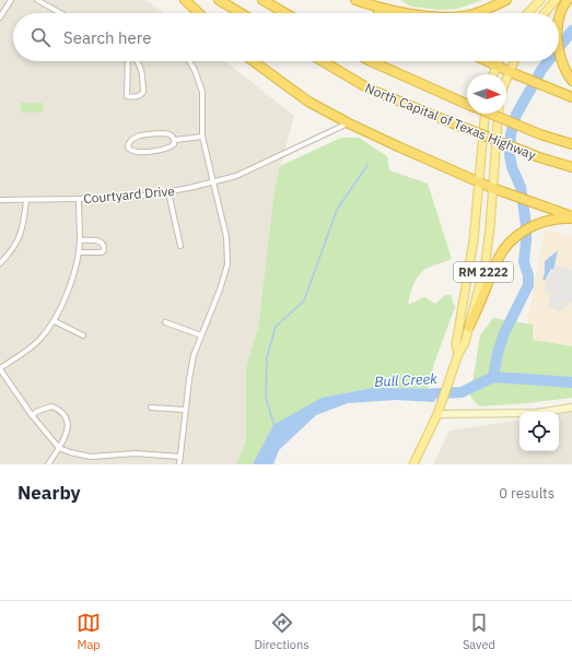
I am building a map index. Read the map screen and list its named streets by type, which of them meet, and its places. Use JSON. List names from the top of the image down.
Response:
{
  "streets": {
    "highway": ["North Capital of Texas Highway"],
    "main road": ["RM 2222"],
    "street": ["Courtyard Drive"]
  },
  "water": ["Bull Creek"],
  "north": "right",
  "page": {
    "search": "Search here",
    "heading": ["Nearby", "0 results"],
    "nav": ["Map", "Directions", "Saved"]
  }
}
